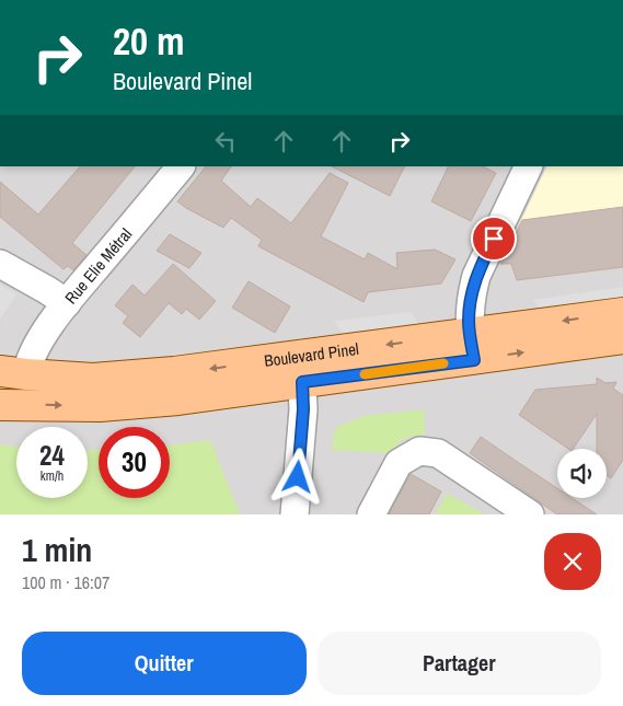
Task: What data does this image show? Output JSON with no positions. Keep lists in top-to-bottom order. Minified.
{"streets":{"main road":["Boulevard Pinel"],"street":["Rue Elie Métral"]},"crossings":[["Rue Elie Métral","Boulevard Pinel"]],"page":{"turn":["20 m","Boulevard Pinel"],"speed":"24 km/h","limit":"30","heading":["1 min","100 m · 16:07"],"buttons":["Quitter","Partager"]}}
